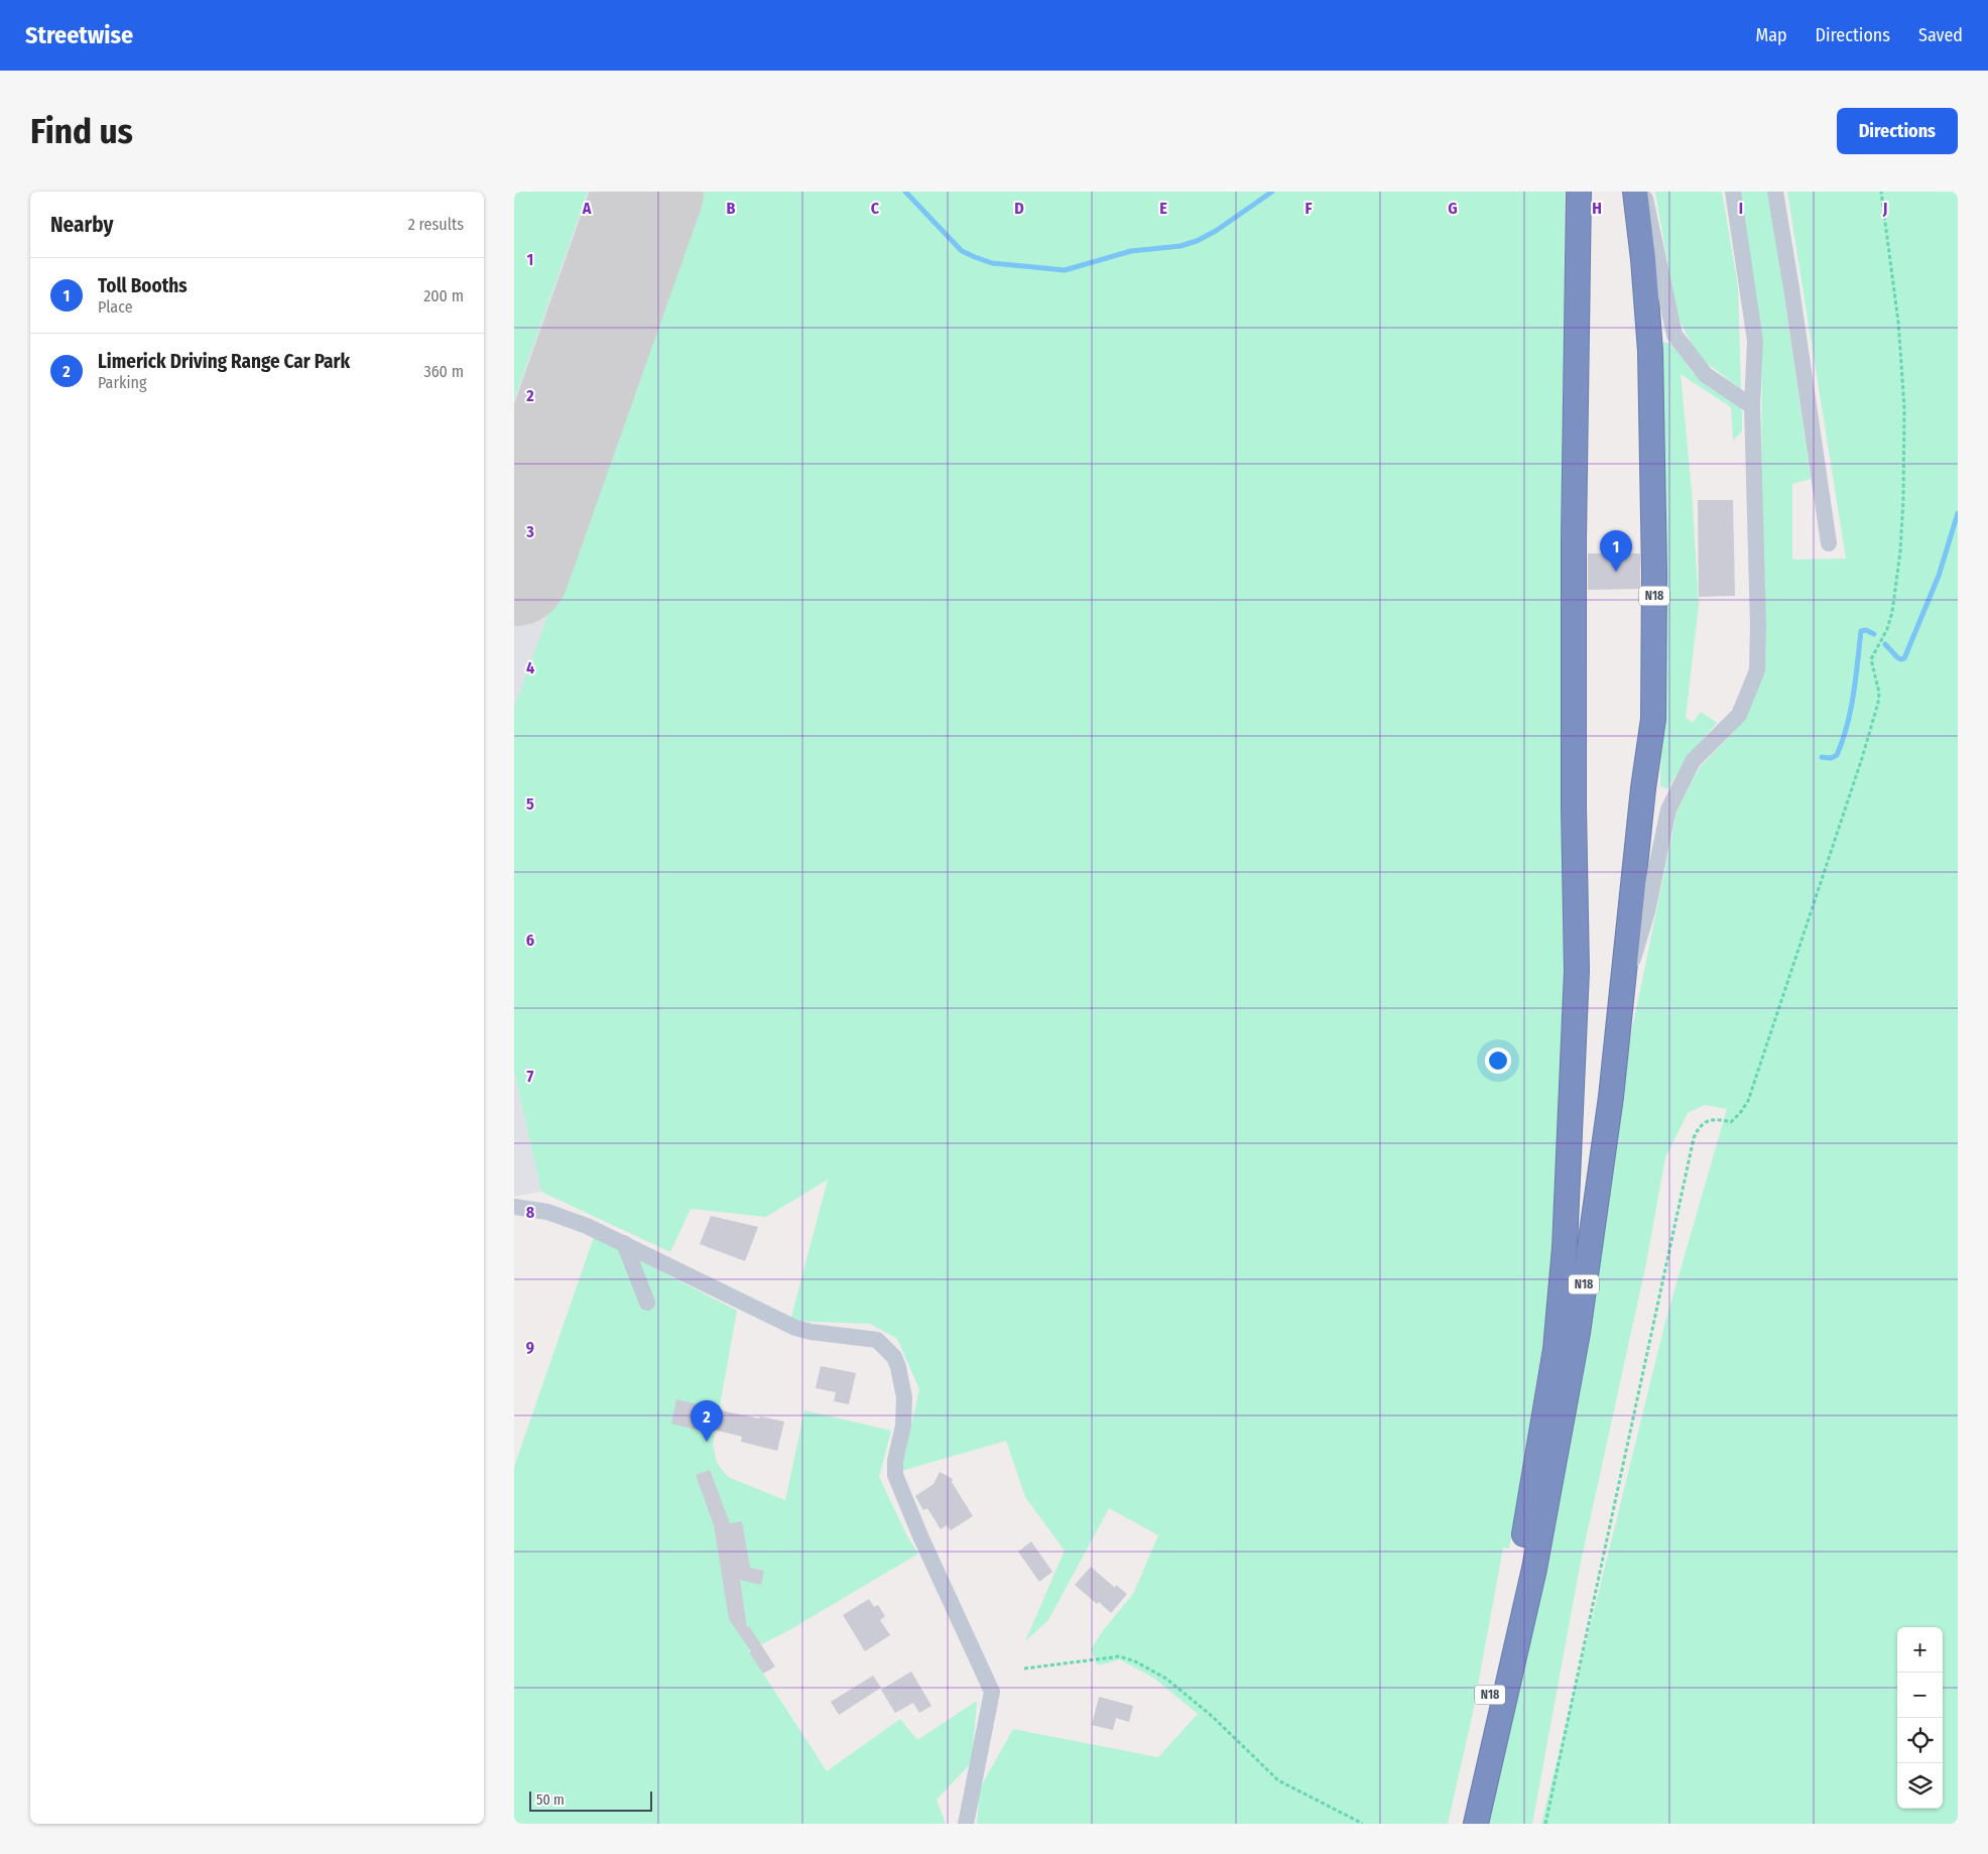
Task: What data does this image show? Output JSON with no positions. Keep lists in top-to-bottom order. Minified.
{"streets":{"highway":["N18"]},"scale_bar":"50 m","page":{"header":"Streetwise","nav":["Map","Directions","Saved"],"buttons":"Directions","title":"Find us","heading":["Nearby","2 results"],"list":[{"mark":"1","name":"Toll Booths","note":"Place","value":"200 m"},{"mark":"2","name":"Limerick Driving Range Car Park","note":"Parking","value":"360 m"}],"pins":["1","2"],"map_buttons":["+","−"],"scale":"50 m"},"grid":{"columns":["A","B","C","D","E","F","G","H","I","J"],"rows":["1","2","3","4","5","6","7","8","9"]}}
